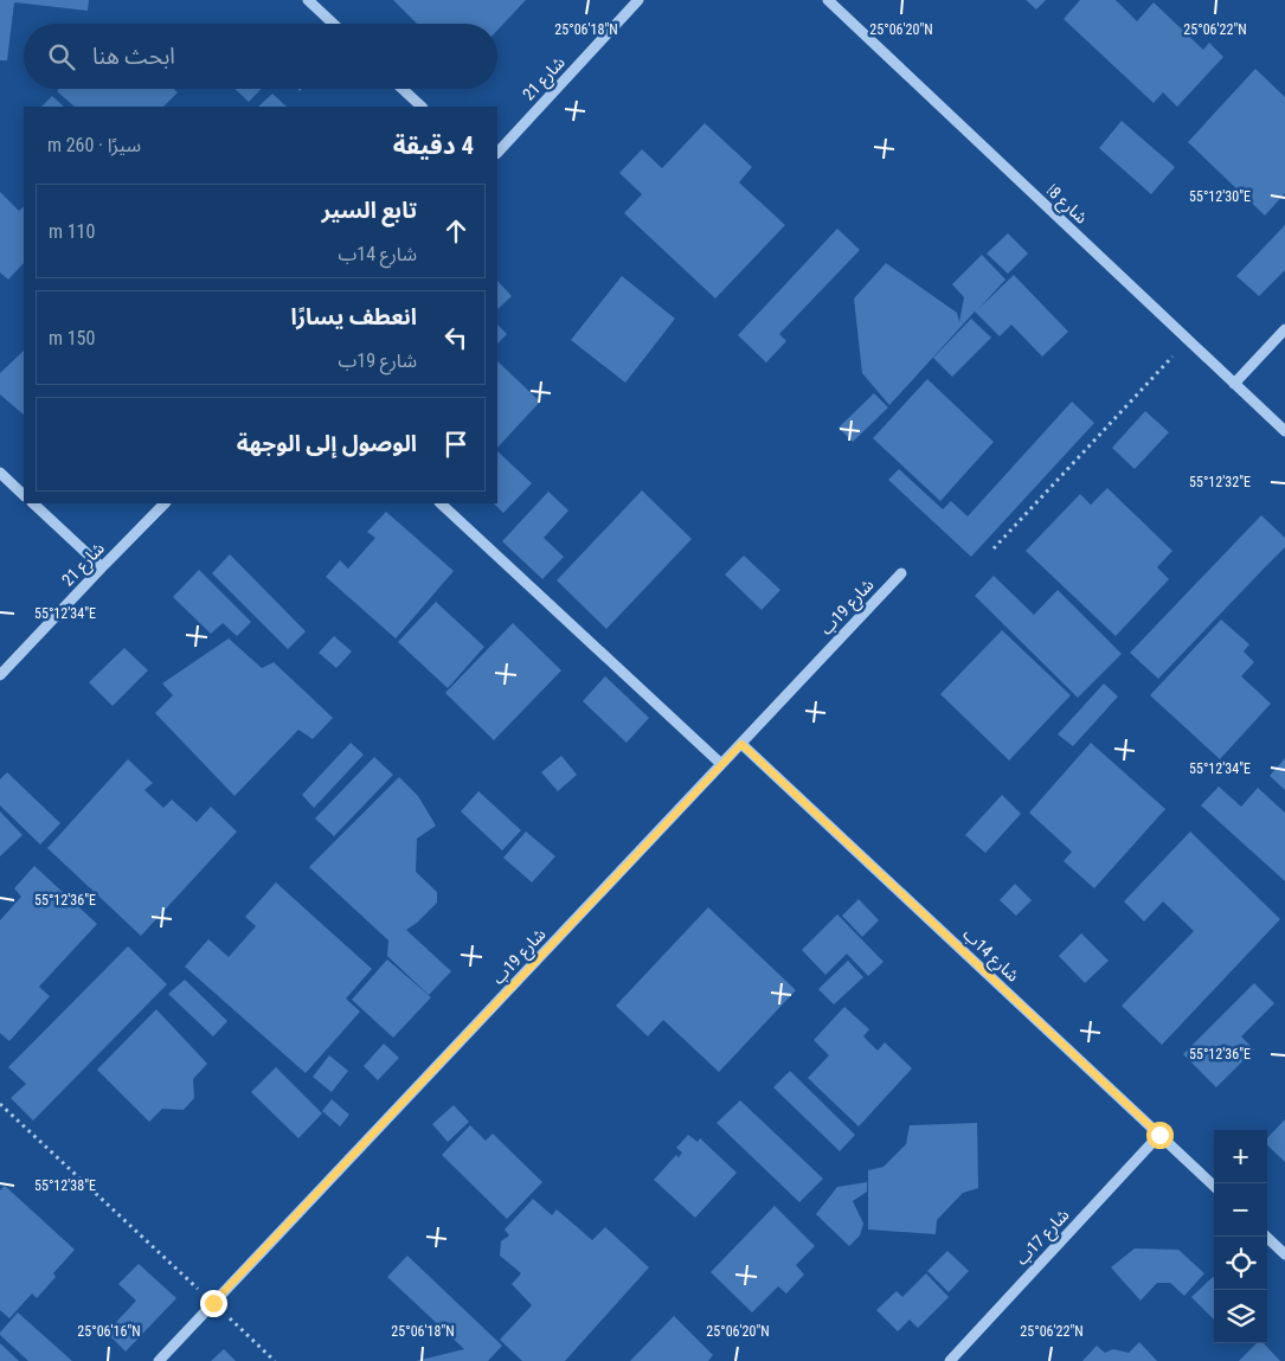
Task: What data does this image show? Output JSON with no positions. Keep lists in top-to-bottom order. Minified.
{"streets":{"street":["شارع 21","شارع 8ا","شارع 19ب","شارع 14ب","شارع 17ب"]},"crossings":[["شارع 19ب","شارع 14ب"],["شارع 14ب","شارع 17ب"]],"page":{"search":"ابحث هنا","heading":["4 دقيقة","سيرًا · 260 m"],"list":[["تابع السير","شارع 14ب","110 m"],["انعطف يسارًا","شارع 19ب","150 m"],"الوصول إلى الوجهة"],"map_buttons":["+","−"]},"coordinates":["25°06'18\"N","25°06'20\"N","25°06'22\"N","55°12'30\"E","55°12'32\"E","55°12'34\"E","55°12'36\"E","55°12'38\"E","25°06'16\"N"]}
